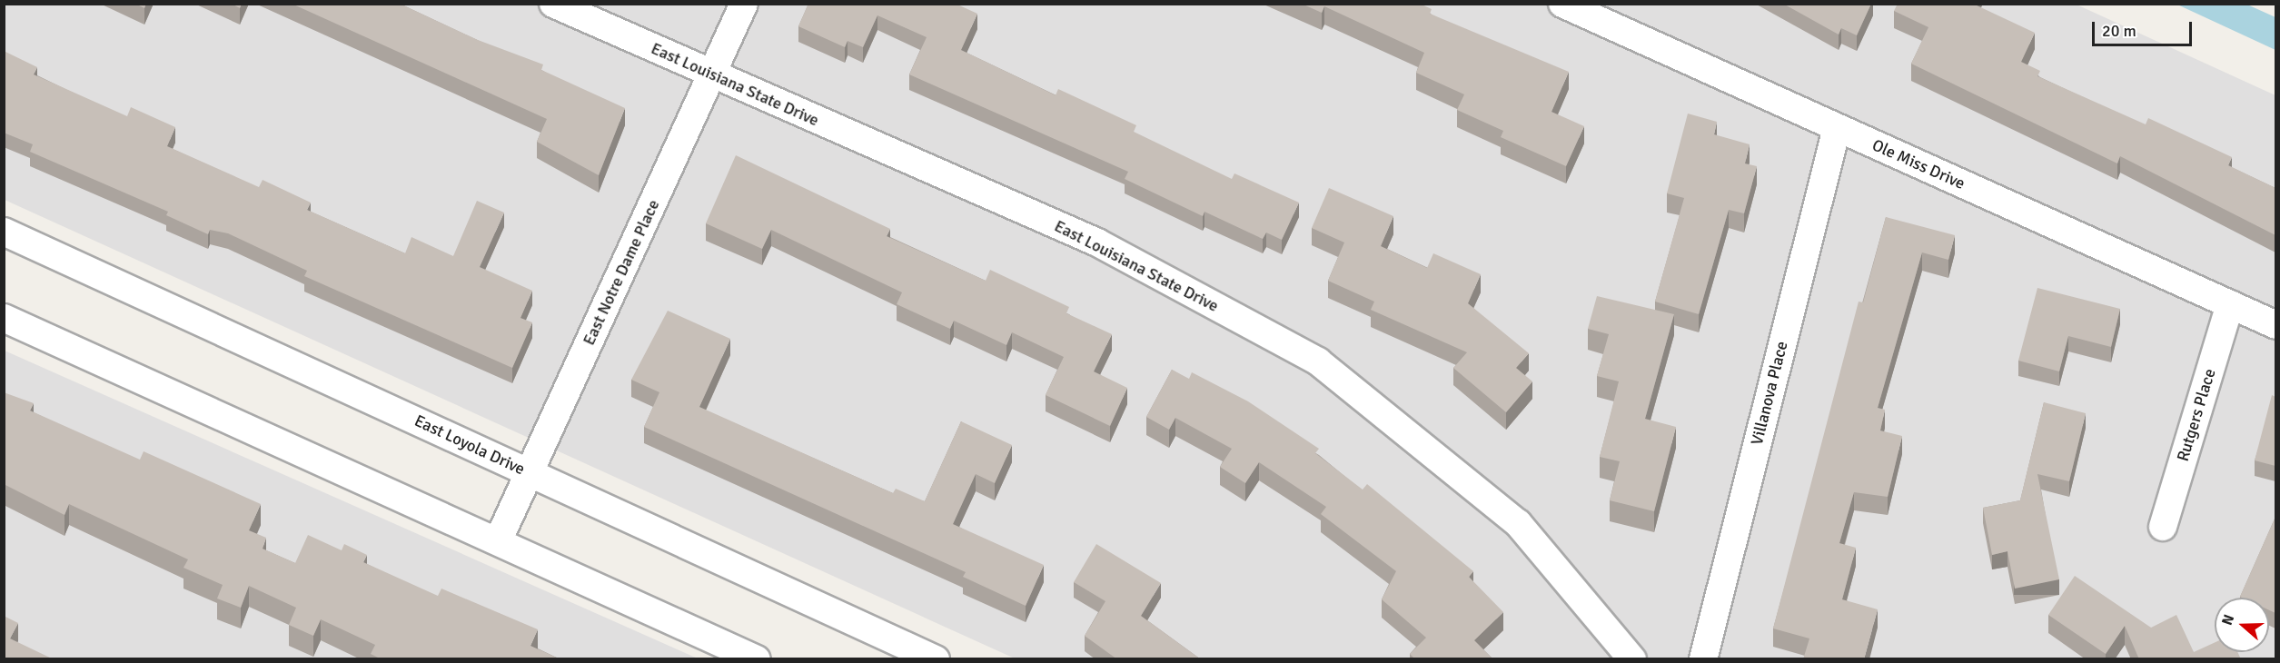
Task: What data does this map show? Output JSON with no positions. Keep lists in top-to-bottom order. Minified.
{"streets":{"street":["East Louisiana State Drive","Ole Miss Drive","East Notre Dame Place","Villanova Place","Rutgers Place","East Loyola Drive"]},"crossings":[["East Louisiana State Drive","East Notre Dame Place"],["Ole Miss Drive","Villanova Place"],["Ole Miss Drive","Rutgers Place"],["East Notre Dame Place","East Loyola Drive"]],"scale_bar":"20 m","north":"left"}
